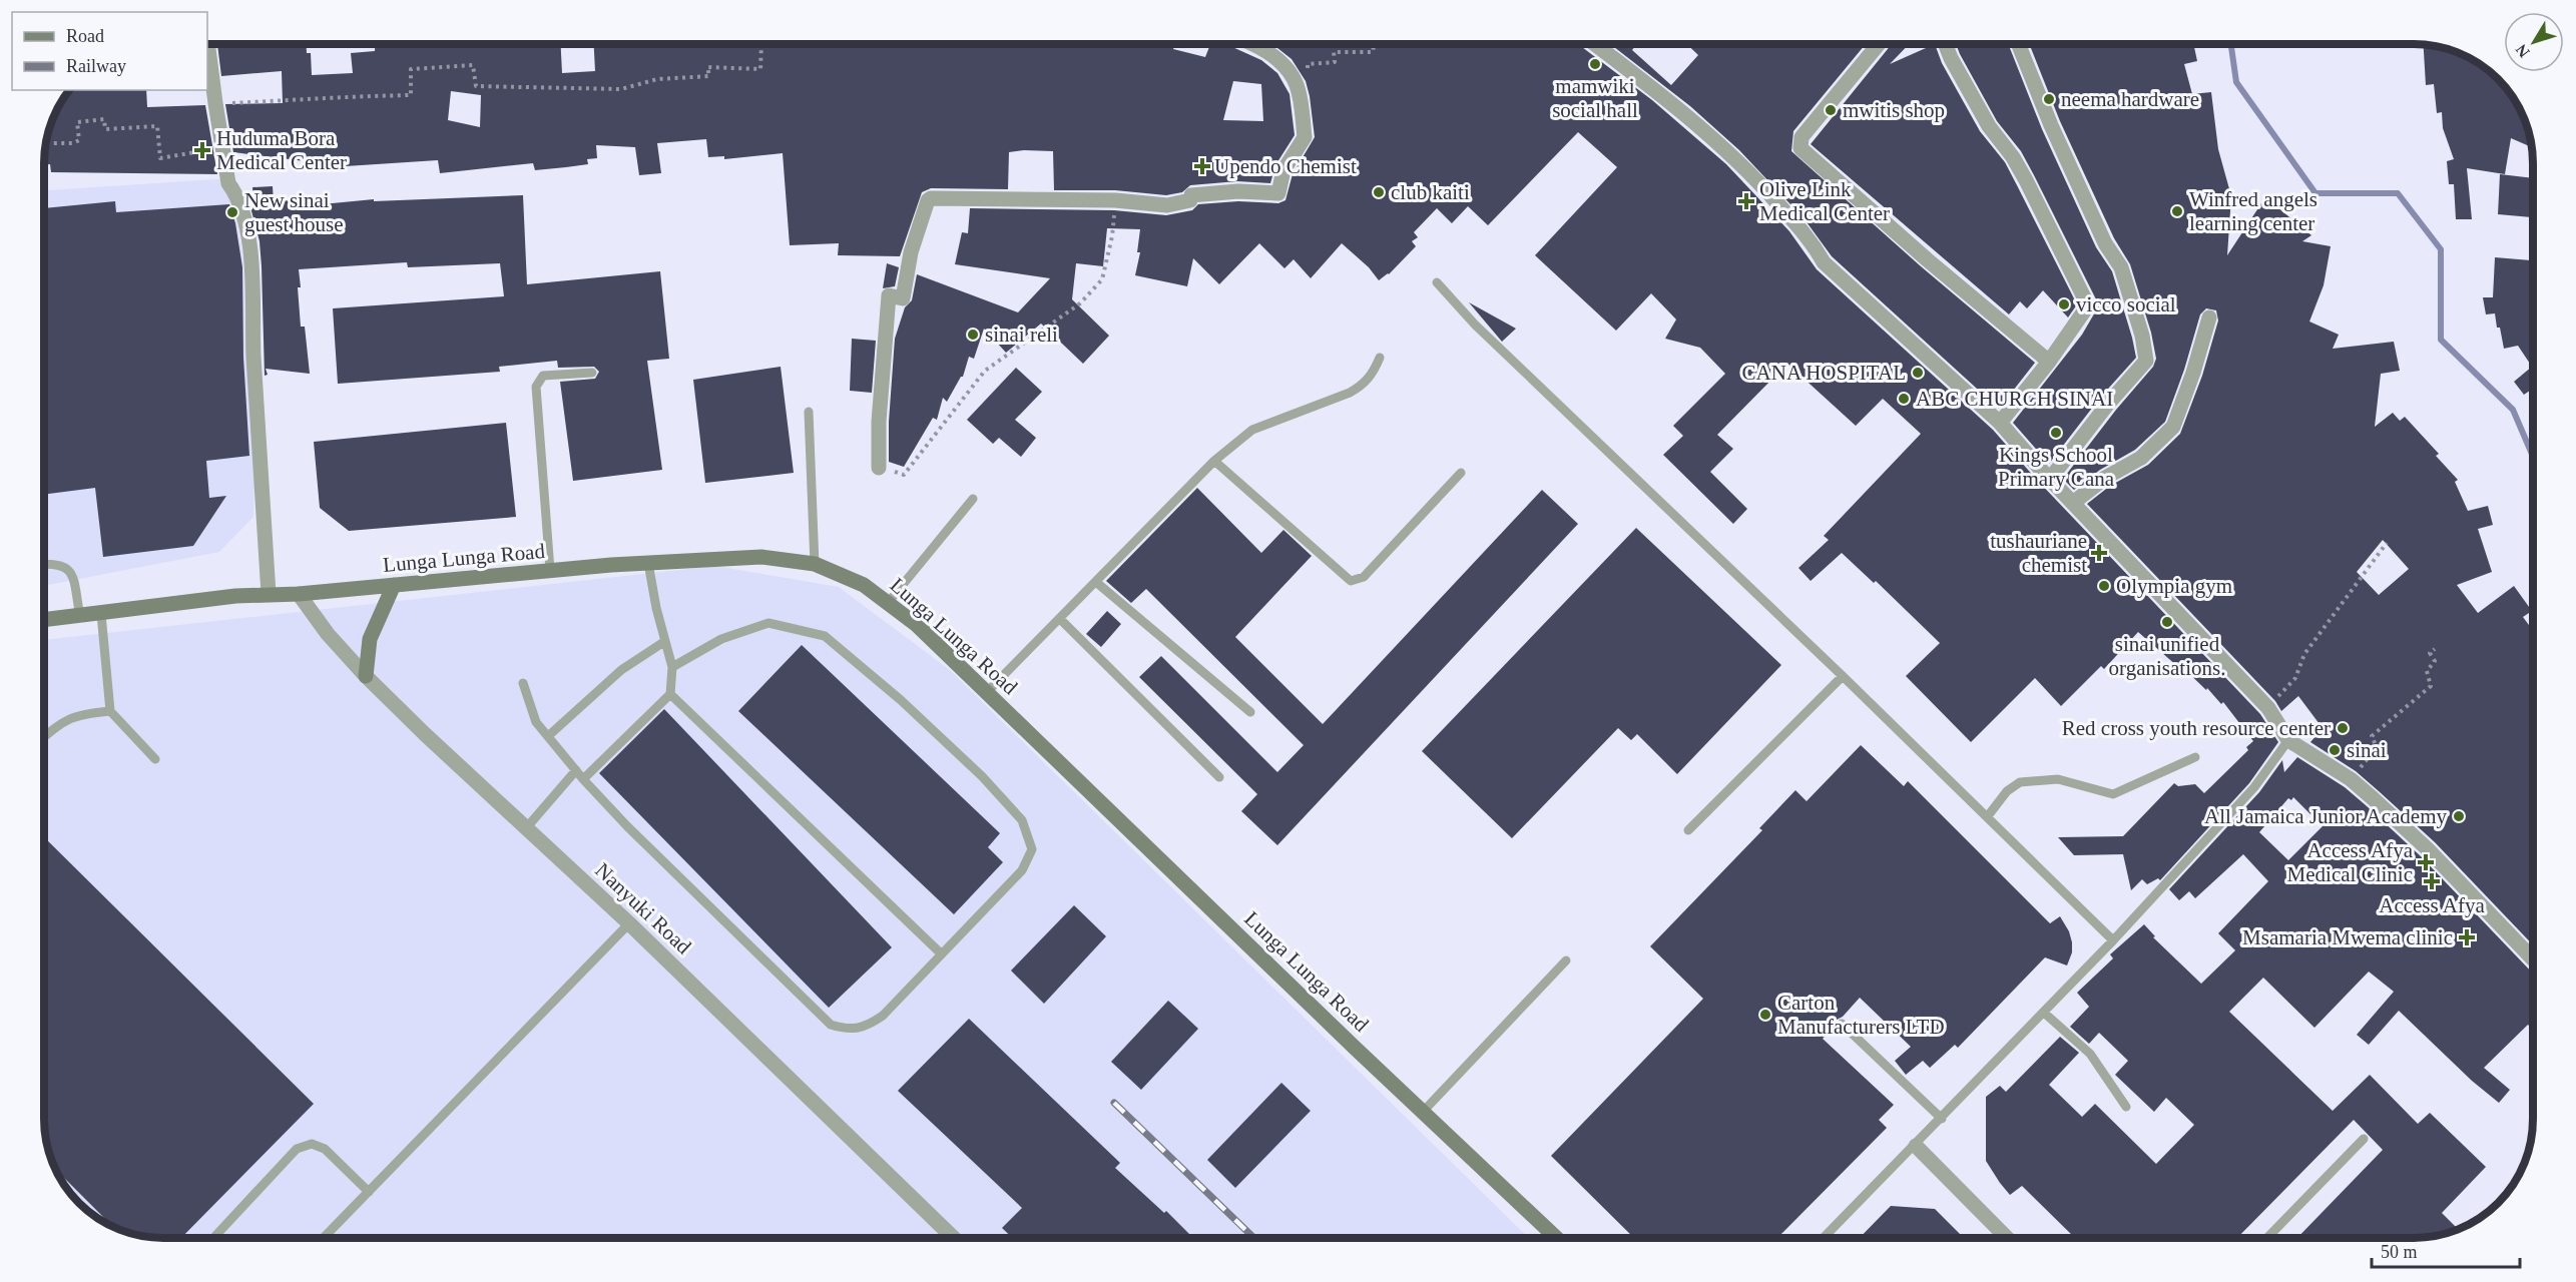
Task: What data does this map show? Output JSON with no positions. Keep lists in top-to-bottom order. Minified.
{"streets":{"main road":["Lunga Lunga Road"],"street":["Nanyuki Road"]},"crossings":[["Lunga Lunga Road","Nanyuki Road"]],"places":{"other":["mamwiki social hall","neema hardware","mwitis shop","club kaiti","Winfred angels learning center","New sinai guest house","vicco social","sinai reli","CANA HOSPITAL","ABC CHURCH SINAI","Kings School Primary Cana","Olympia gym","sinai unified organisations.","Red cross youth resource center","sinai","All Jamaica Junior Academy","Carton Manufacturers LTD"],"health":["Huduma Bora Medical Center","Upendo Chemist","Olive Link Medical Center","tushauriane chemist","Access Afya Medical Clinic","Access Afya","Msamaria Mwema clinic"]},"legend":["Road","Railway"],"scale_bar":"50 m","north":"bottom left"}
